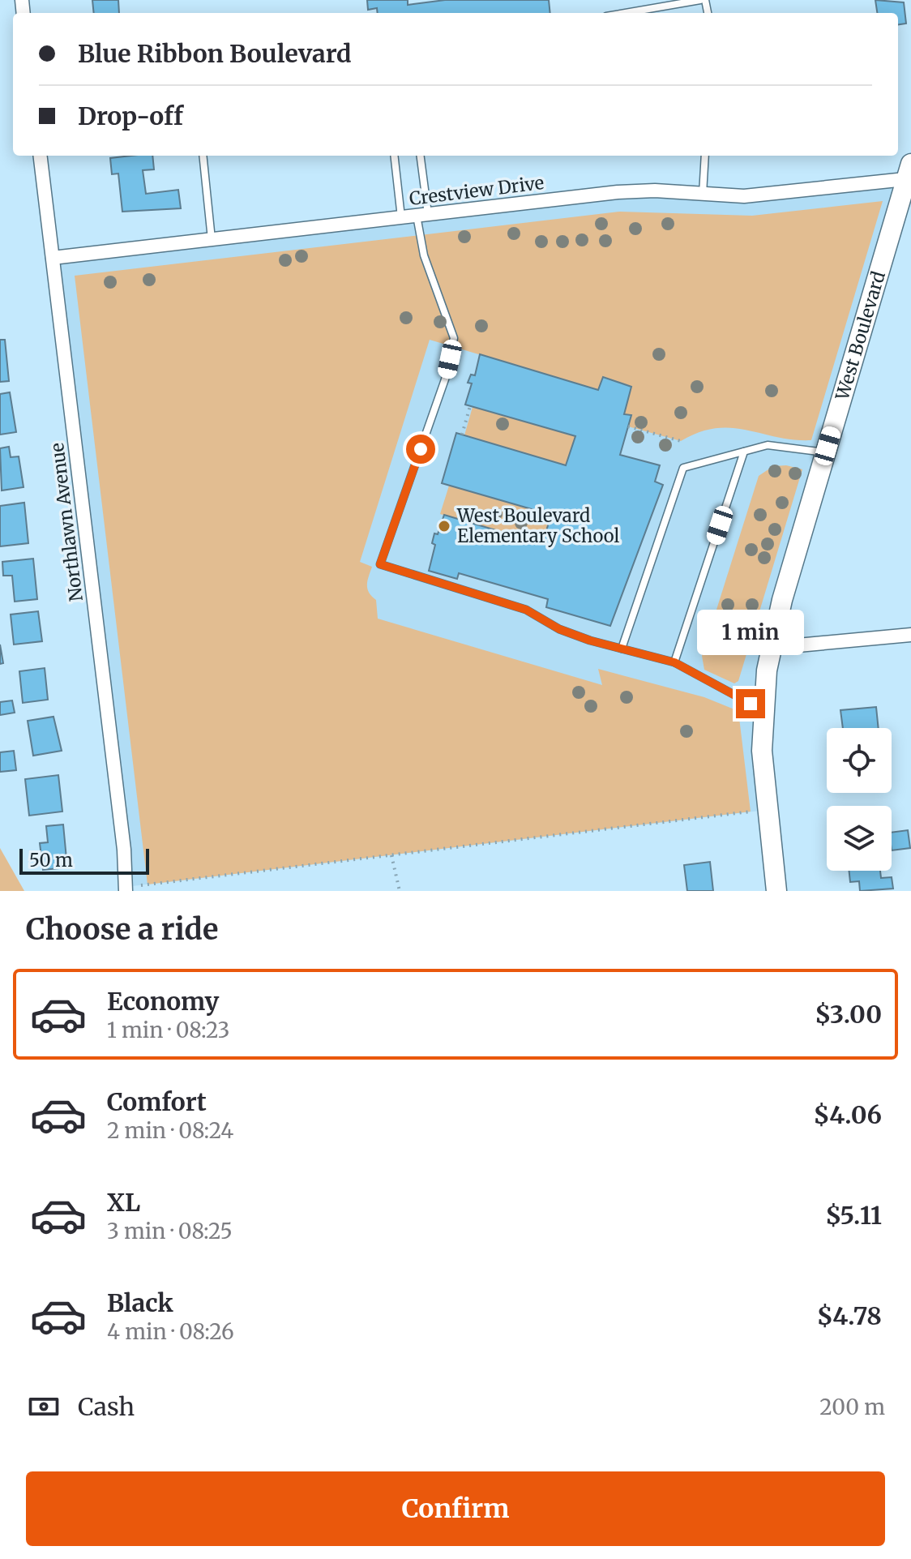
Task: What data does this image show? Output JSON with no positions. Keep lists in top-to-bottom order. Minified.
{"streets":{"street":["Crestview Drive","West Boulevard","Northlawn Avenue"]},"crossings":[["Crestview Drive","West Boulevard"],["Crestview Drive","Northlawn Avenue"]],"places":["West Boulevard Elementary School"],"scale_bar":"50 m","page":{"banner":["Blue Ribbon Boulevard","Drop-off"],"bubble":"1 min","scale":"50 m","heading":"Choose a ride","list":[{"name":"Economy","note":"1 min · 08:23","value":"$3.00"},{"name":"Comfort","note":"2 min · 08:24","value":"$4.06"},{"name":"XL","note":"3 min · 08:25","value":"$5.11"},{"name":"Black","note":"4 min · 08:26","value":"$4.78"}],"pay":["Cash","200 m"],"buttons":"Confirm"}}
